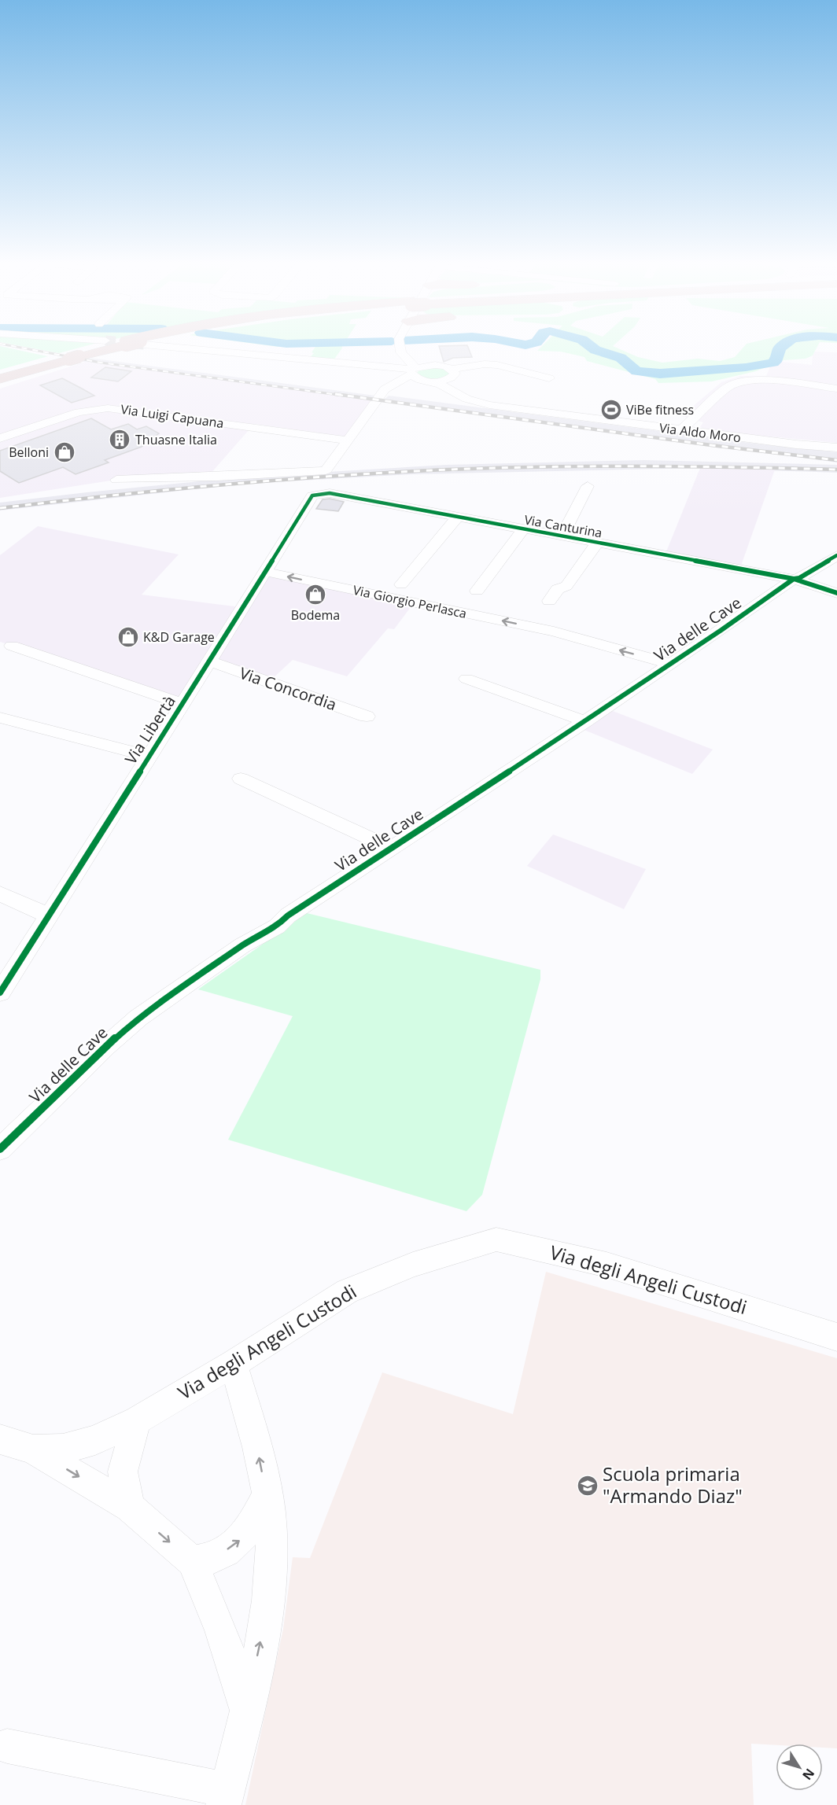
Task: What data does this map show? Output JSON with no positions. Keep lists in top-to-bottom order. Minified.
{"streets":{"street":["Via Luigi Capuana","Via Aldo Moro","Via Canturina","Via Giorgio Perlasca","Via delle Cave","Via Concordia","Via Libertà","Via degli Angeli Custodi"]},"crossings":[["Via Canturina","Via delle Cave"],["Via Canturina","Via Libertà"],["Via Giorgio Perlasca","Via delle Cave"],["Via Giorgio Perlasca","Via Libertà"],["Via Concordia","Via Libertà"]],"places":{"sports":["ViBe fitness"],"building":["Thuasne Italia"],"shop":["Belloni","Bodema","K&D Garage"],"school or university":["Scuola primaria \"Armando Diaz\""]},"north":"bottom right"}
